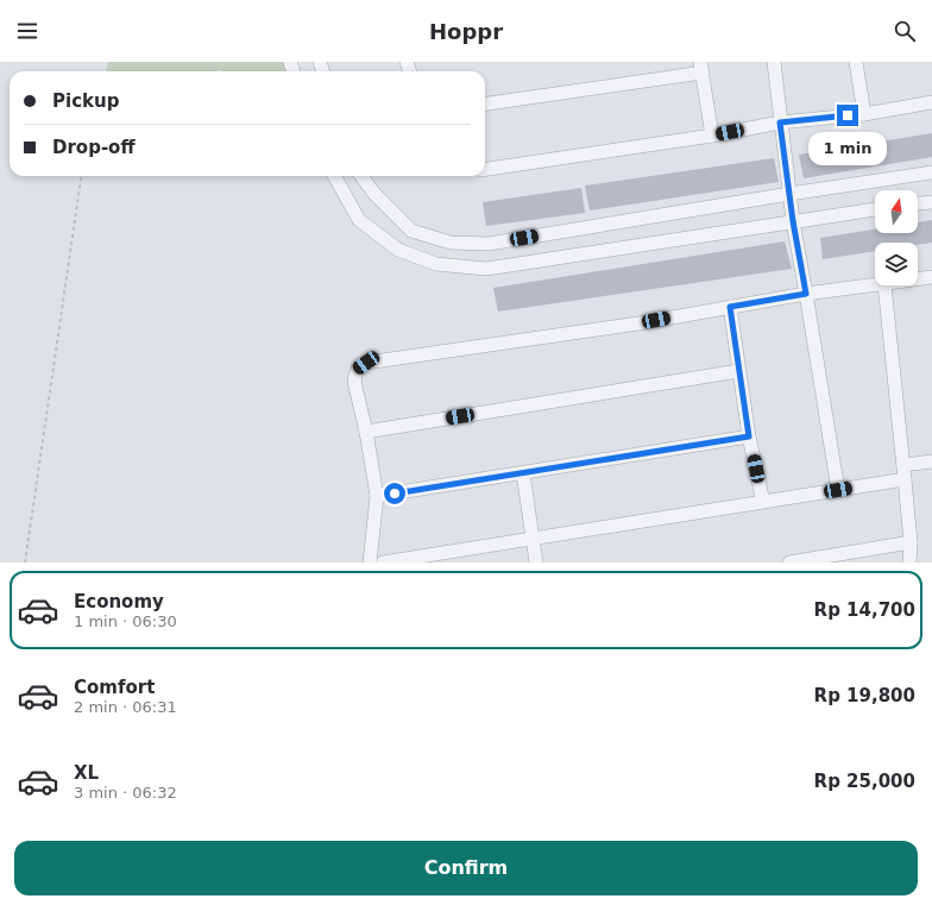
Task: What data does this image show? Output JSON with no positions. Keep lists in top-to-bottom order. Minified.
{"north":"top","page":{"header":"Hoppr","banner":["Pickup","Drop-off"],"bubble":"1 min","list":[{"name":"Economy","note":"1 min · 06:30","value":"Rp 14,700"},{"name":"Comfort","note":"2 min · 06:31","value":"Rp 19,800"},{"name":"XL","note":"3 min · 06:32","value":"Rp 25,000"}],"buttons":"Confirm"}}
